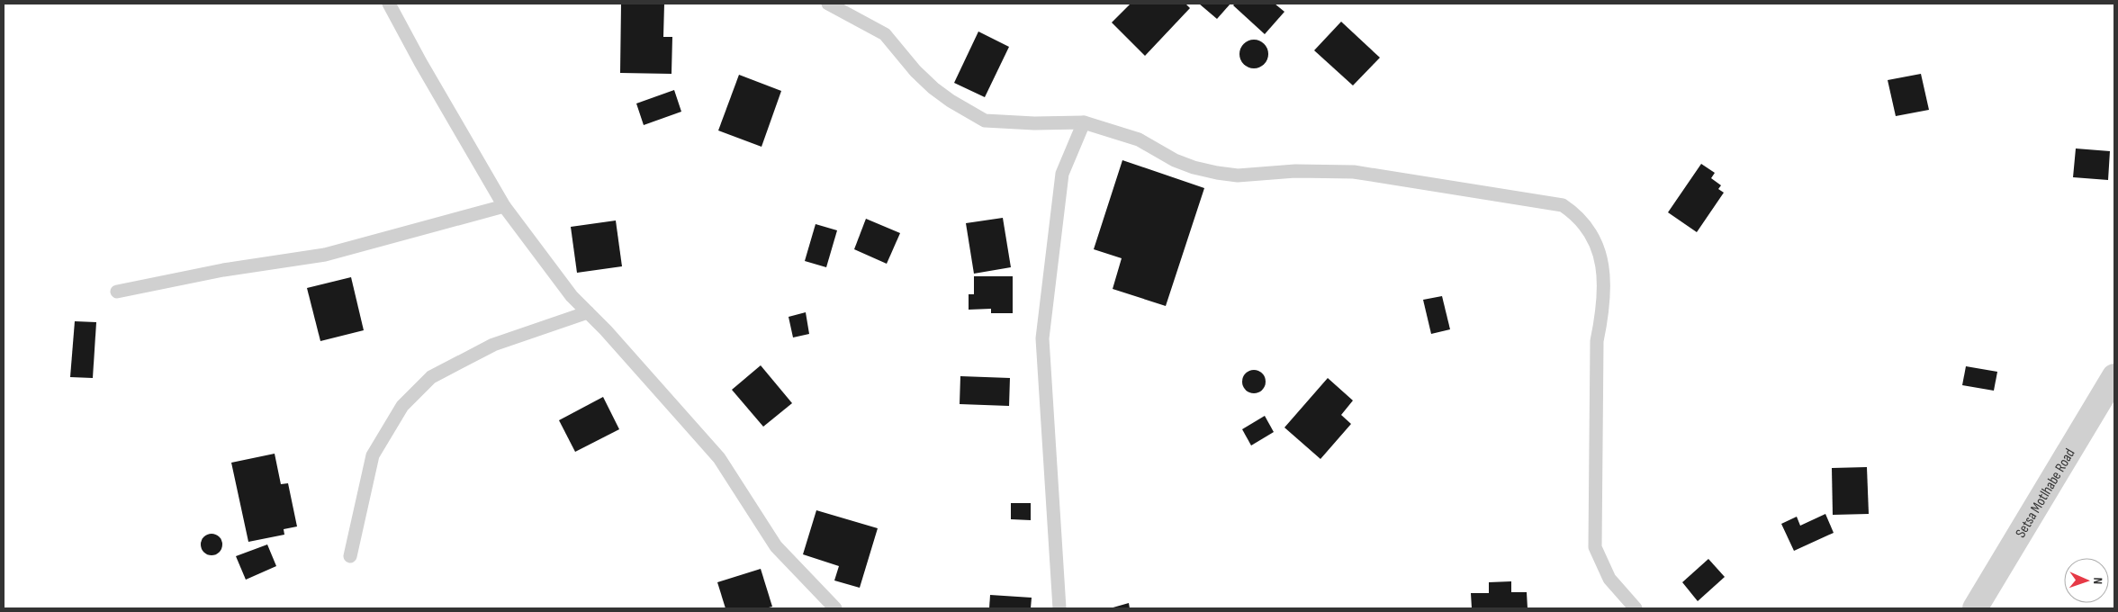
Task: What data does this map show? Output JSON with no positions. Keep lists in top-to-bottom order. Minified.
{"streets":{"street":["Setsa Motlhabe Road"]},"north":"right"}
